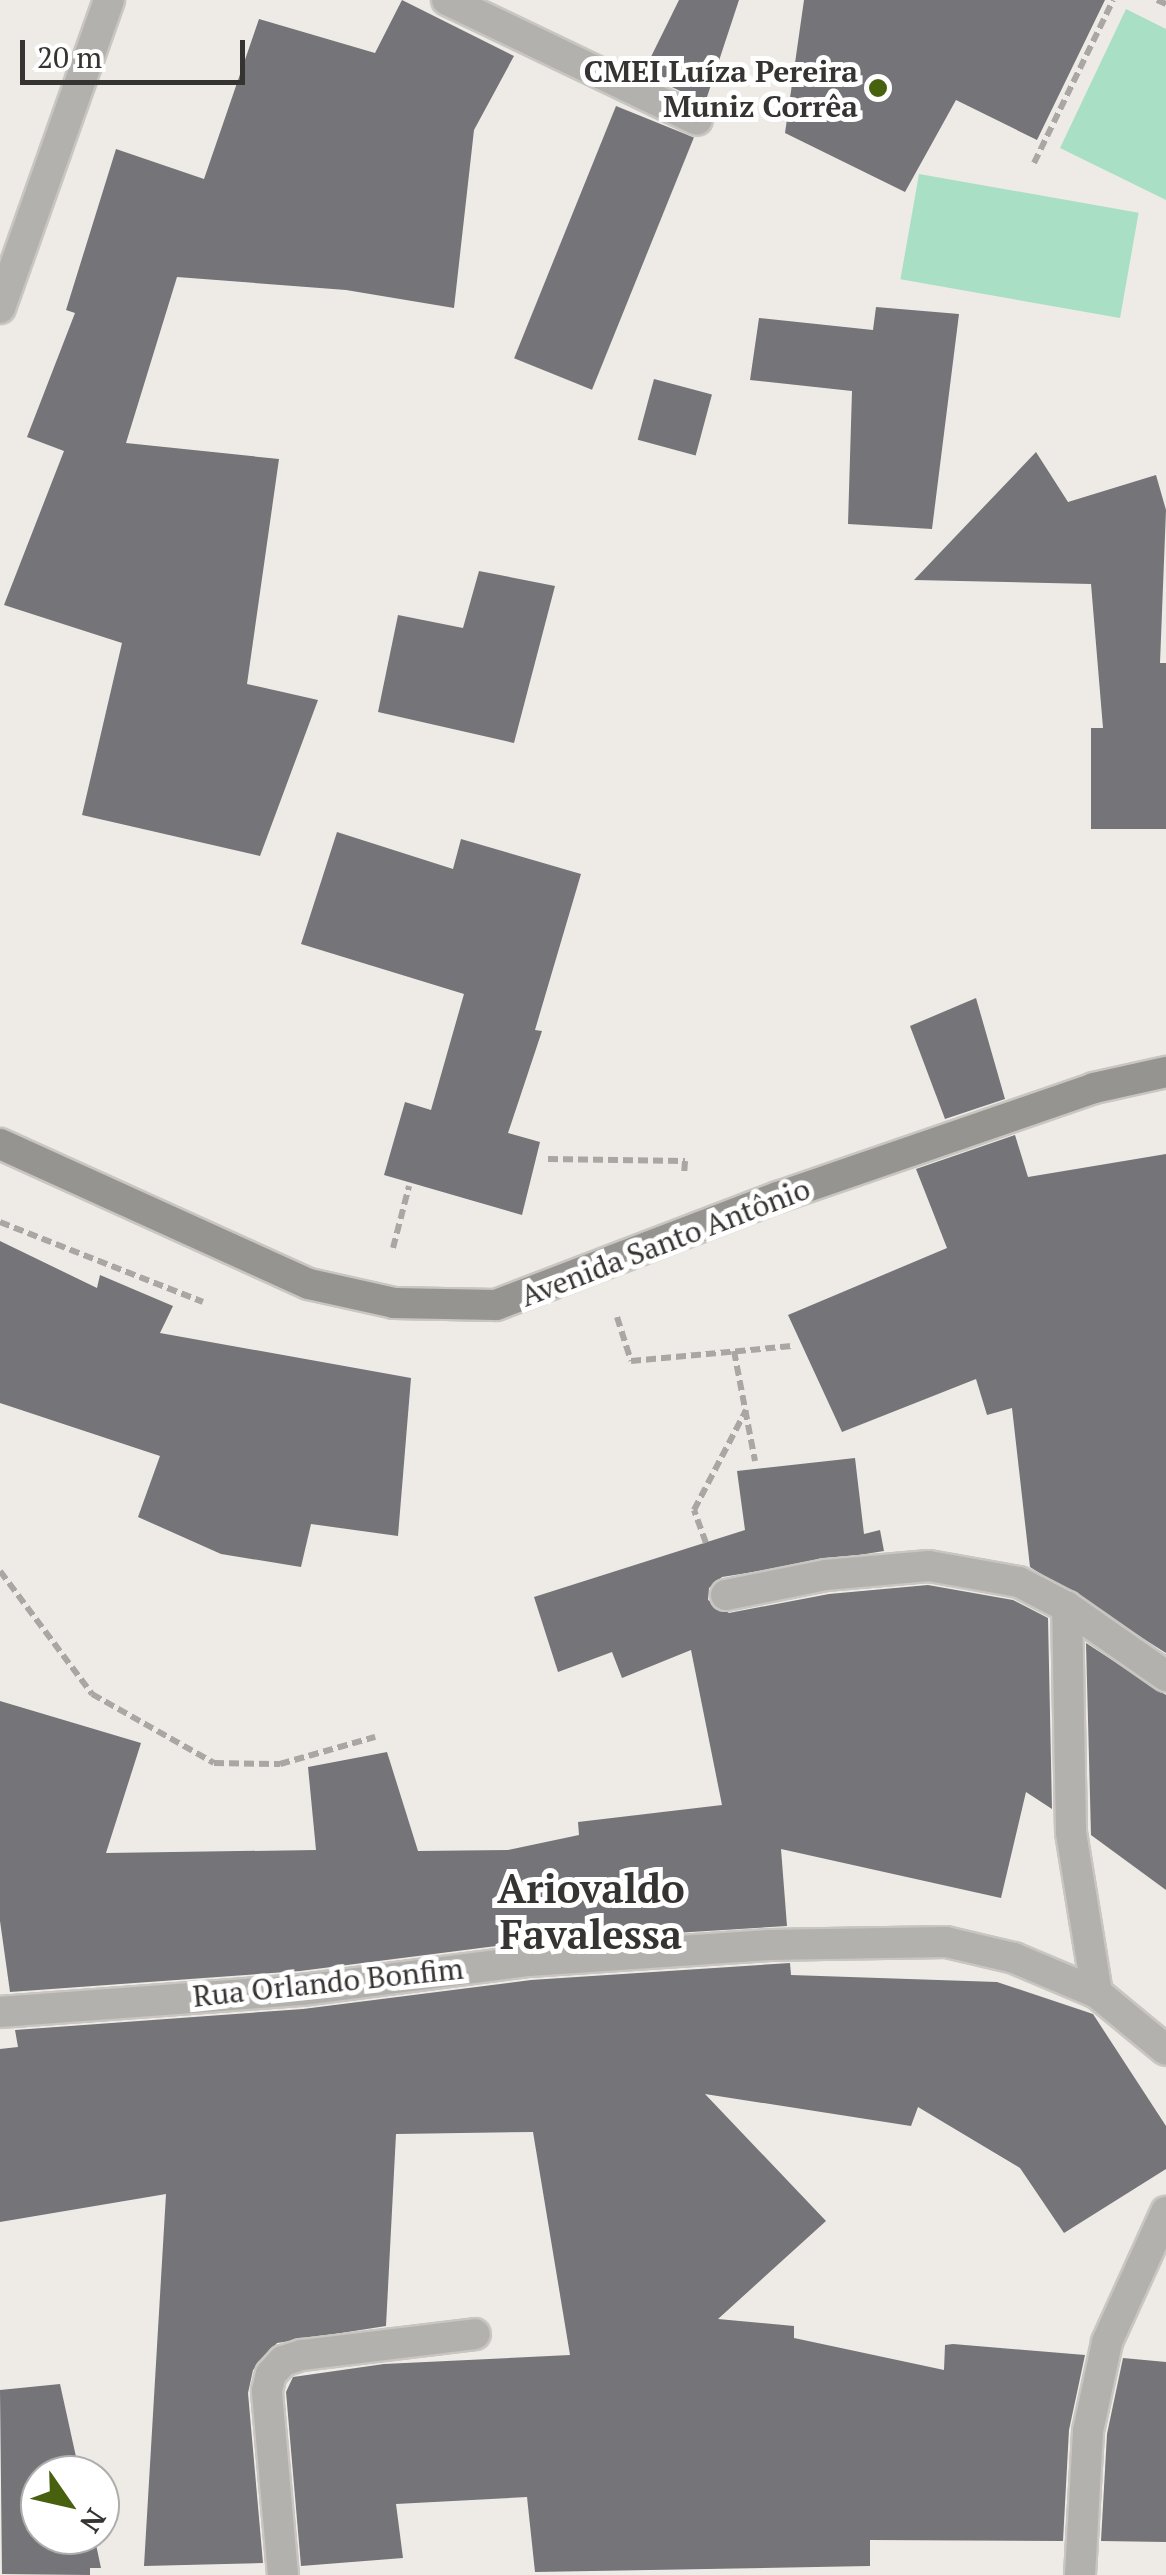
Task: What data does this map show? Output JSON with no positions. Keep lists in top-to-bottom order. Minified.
{"streets":{"street":["Avenida Santo Antônio","Rua Orlando Bonfim"]},"districts":["Ariovaldo Favalessa"],"places":["CMEI Luíza Pereira Muniz Corrêa"],"scale_bar":"20 m","north":"bottom right"}
